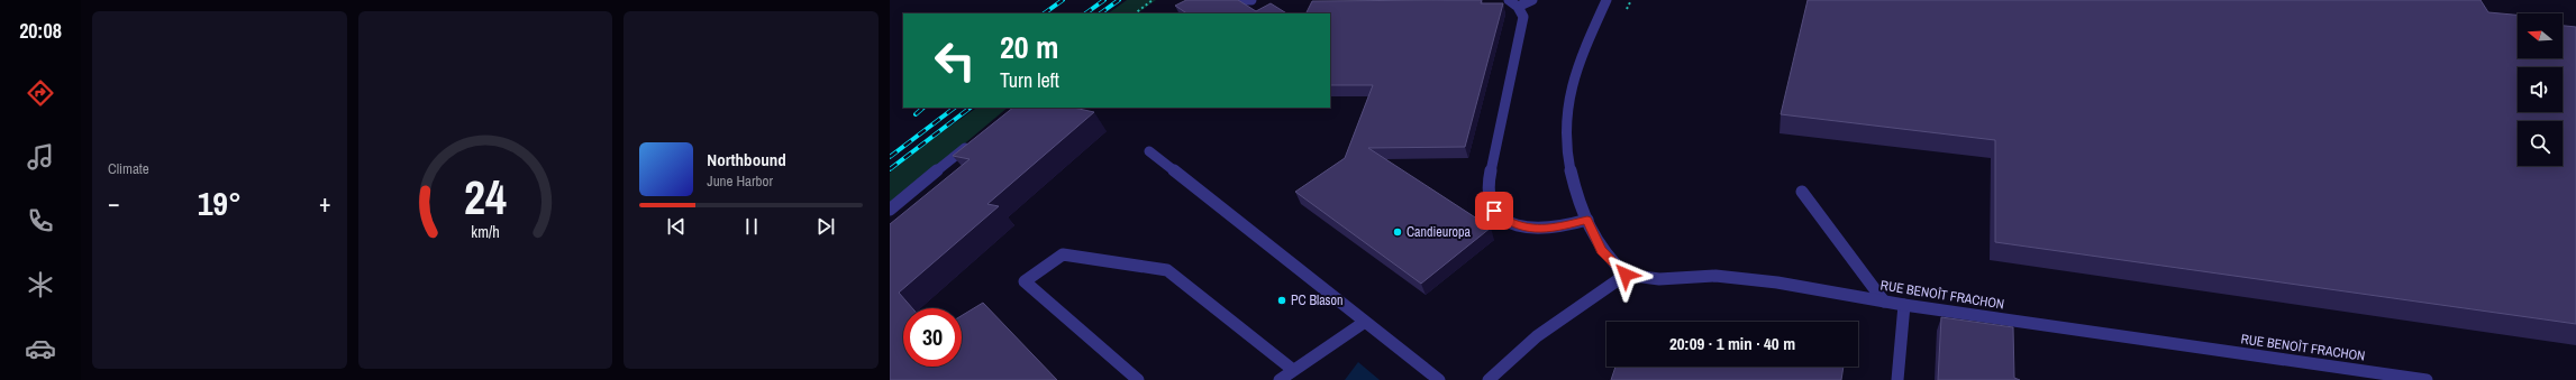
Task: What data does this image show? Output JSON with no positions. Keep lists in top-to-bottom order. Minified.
{"streets":{"street":["RUE BENOÎT FRACHON"]},"places":["Candieuropa","PC Blason"],"north":"left","page":{"tabs":"20:08","tile":"Climate","turn":["20 m","Turn left"],"song":["Northbound","June Harbor"],"heat":["−","19°","+"],"limit":"30","trip":"20:09 · 1 min · 40 m","gauge":["24","km/h"]}}
